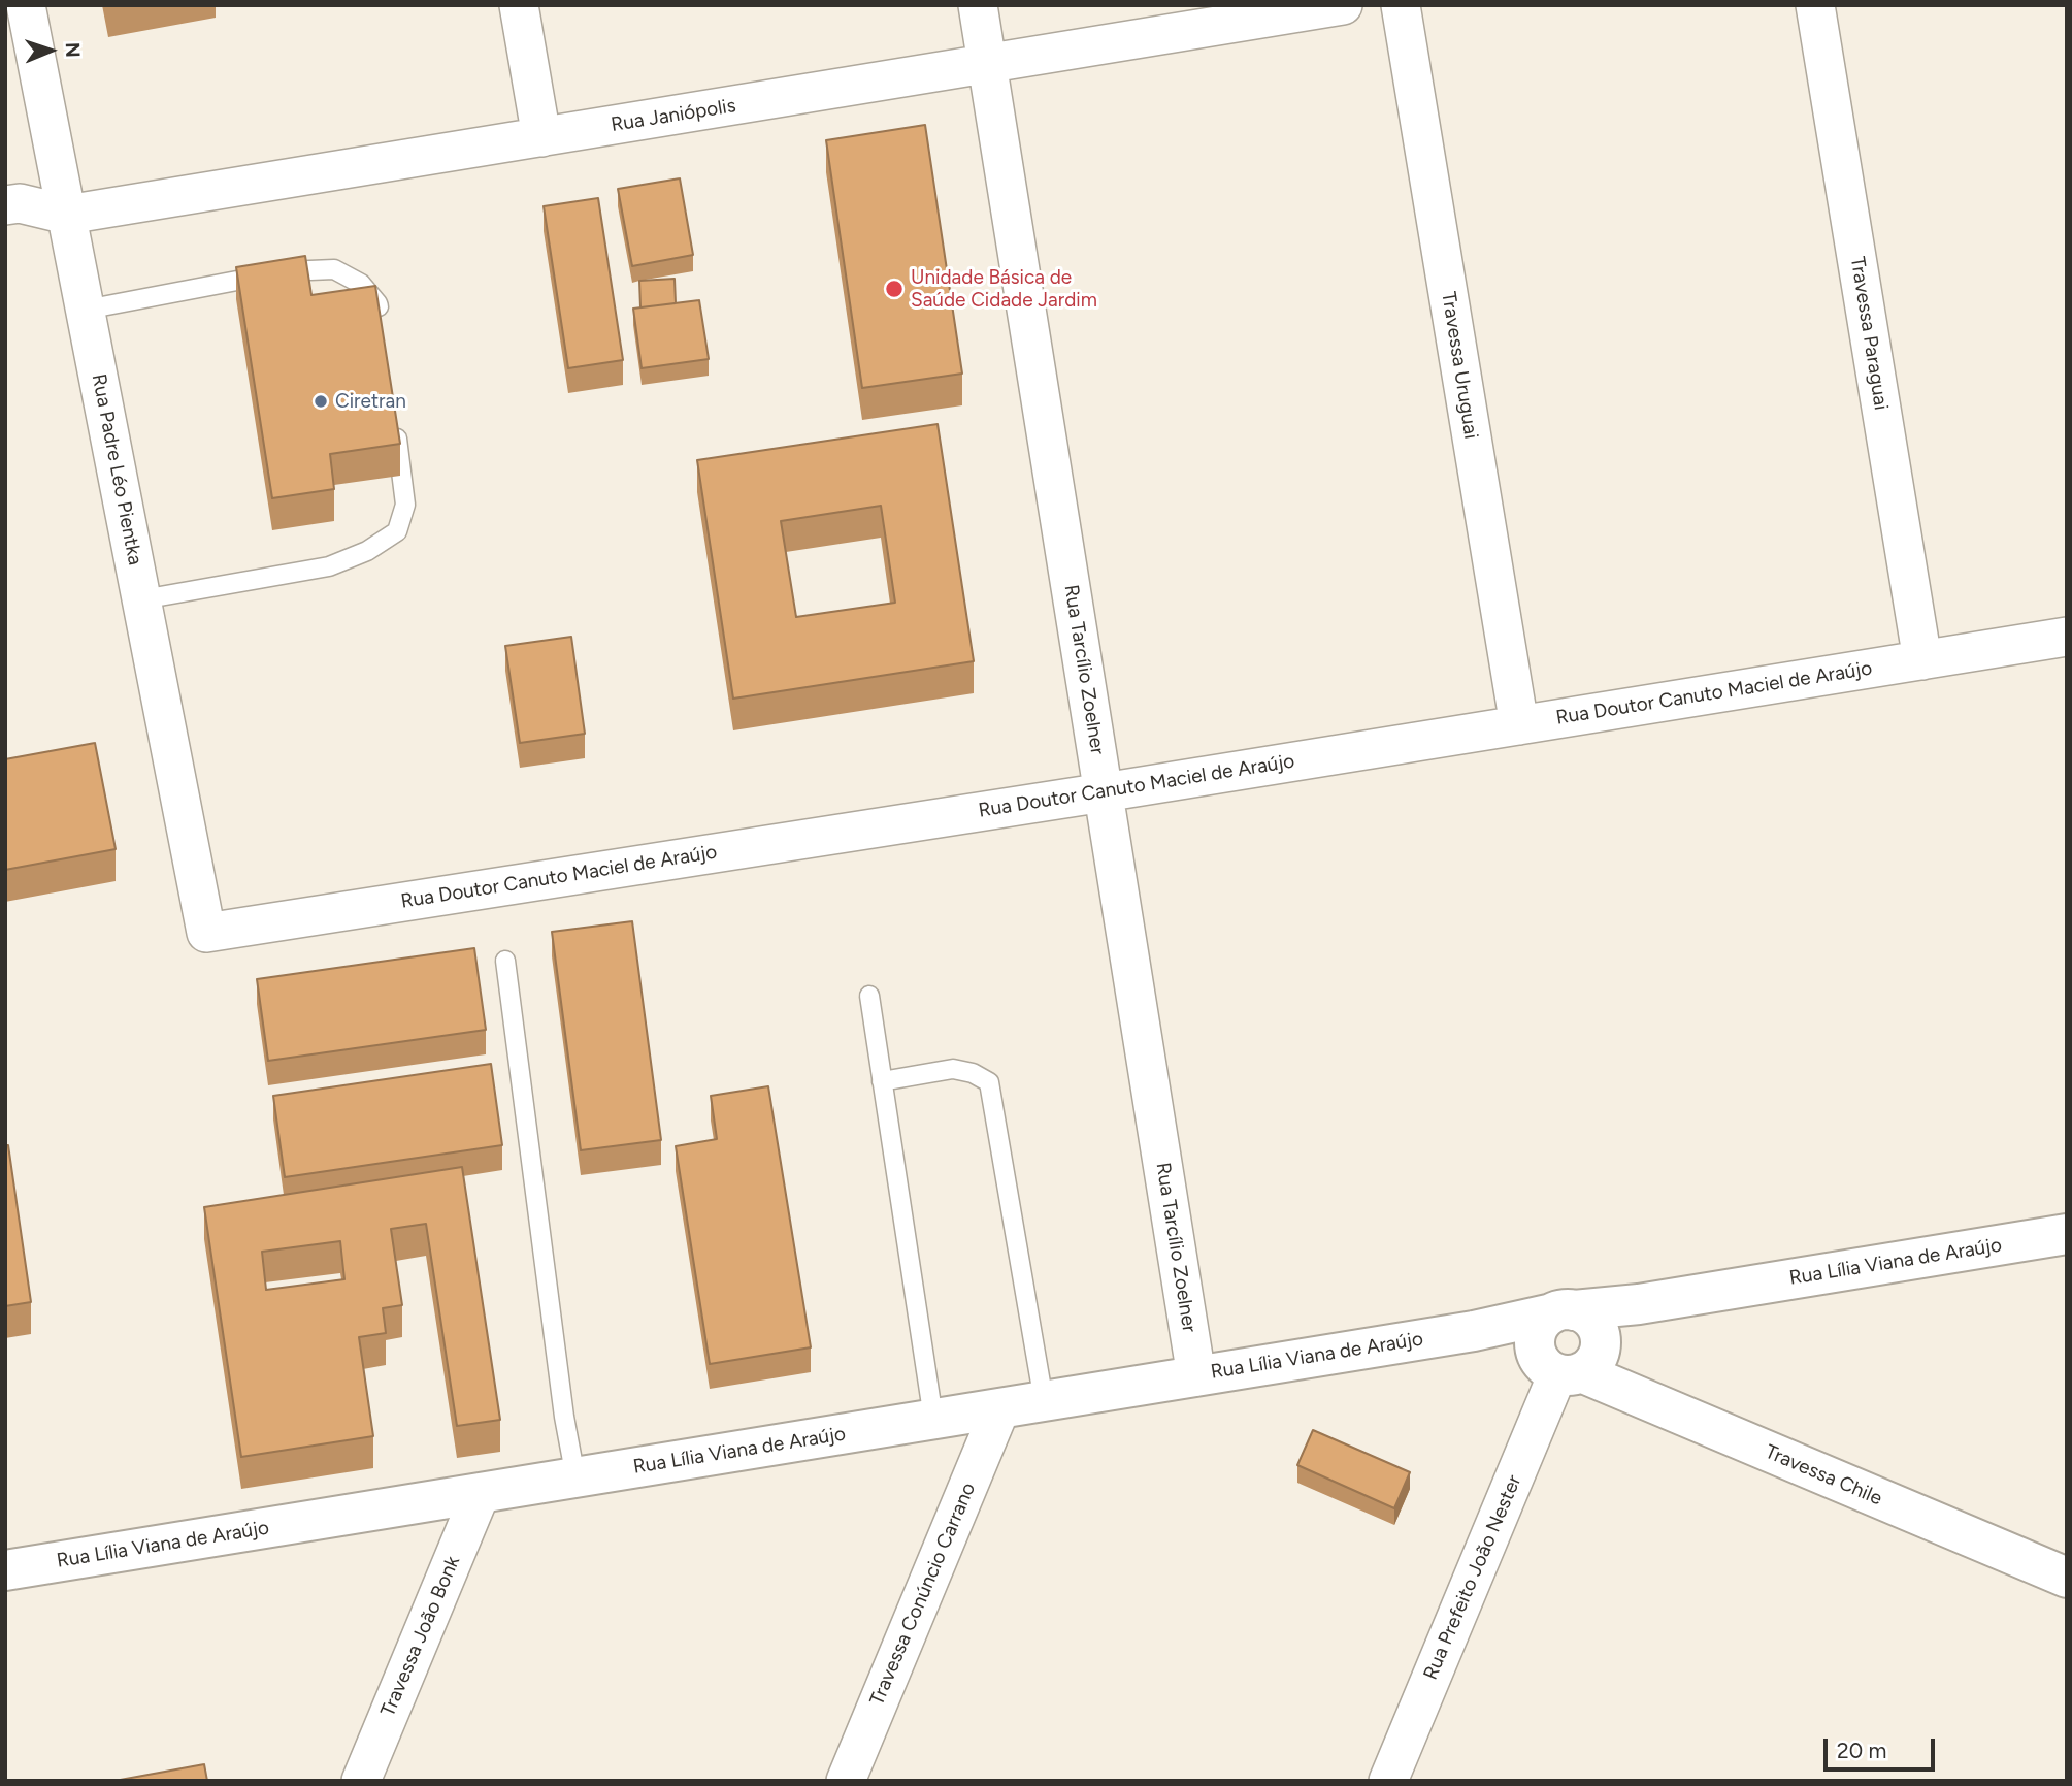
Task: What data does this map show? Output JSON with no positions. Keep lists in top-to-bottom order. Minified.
{"streets":{"street":["Rua Janiópolis","Travessa Paraguai","Travessa Uruguai","Rua Padre Léo Pientka","Rua Tarcílio Zoelner","Rua Doutor Canuto Maciel de Araújo","Rua Lília Viana de Araújo","Travessa Chile","Rua Prefeito João Nester","Travessa Conúncio Carrano","Travessa João Bonk"]},"crossings":[["Rua Janiópolis","Rua Padre Léo Pientka"],["Rua Janiópolis","Rua Tarcílio Zoelner"],["Travessa Paraguai","Rua Doutor Canuto Maciel de Araújo"],["Travessa Uruguai","Rua Doutor Canuto Maciel de Araújo"],["Rua Padre Léo Pientka","Rua Doutor Canuto Maciel de Araújo"],["Rua Tarcílio Zoelner","Rua Doutor Canuto Maciel de Araújo"],["Rua Tarcílio Zoelner","Rua Lília Viana de Araújo"],["Rua Lília Viana de Araújo","Travessa Chile"],["Rua Lília Viana de Araújo","Rua Prefeito João Nester"],["Rua Lília Viana de Araújo","Travessa Conúncio Carrano"],["Rua Lília Viana de Araújo","Travessa João Bonk"],["Travessa Chile","Rua Prefeito João Nester"]],"places":["Unidade Básica de Saúde Cidade Jardim","Ciretran"],"scale_bar":"20 m","north":"right"}
